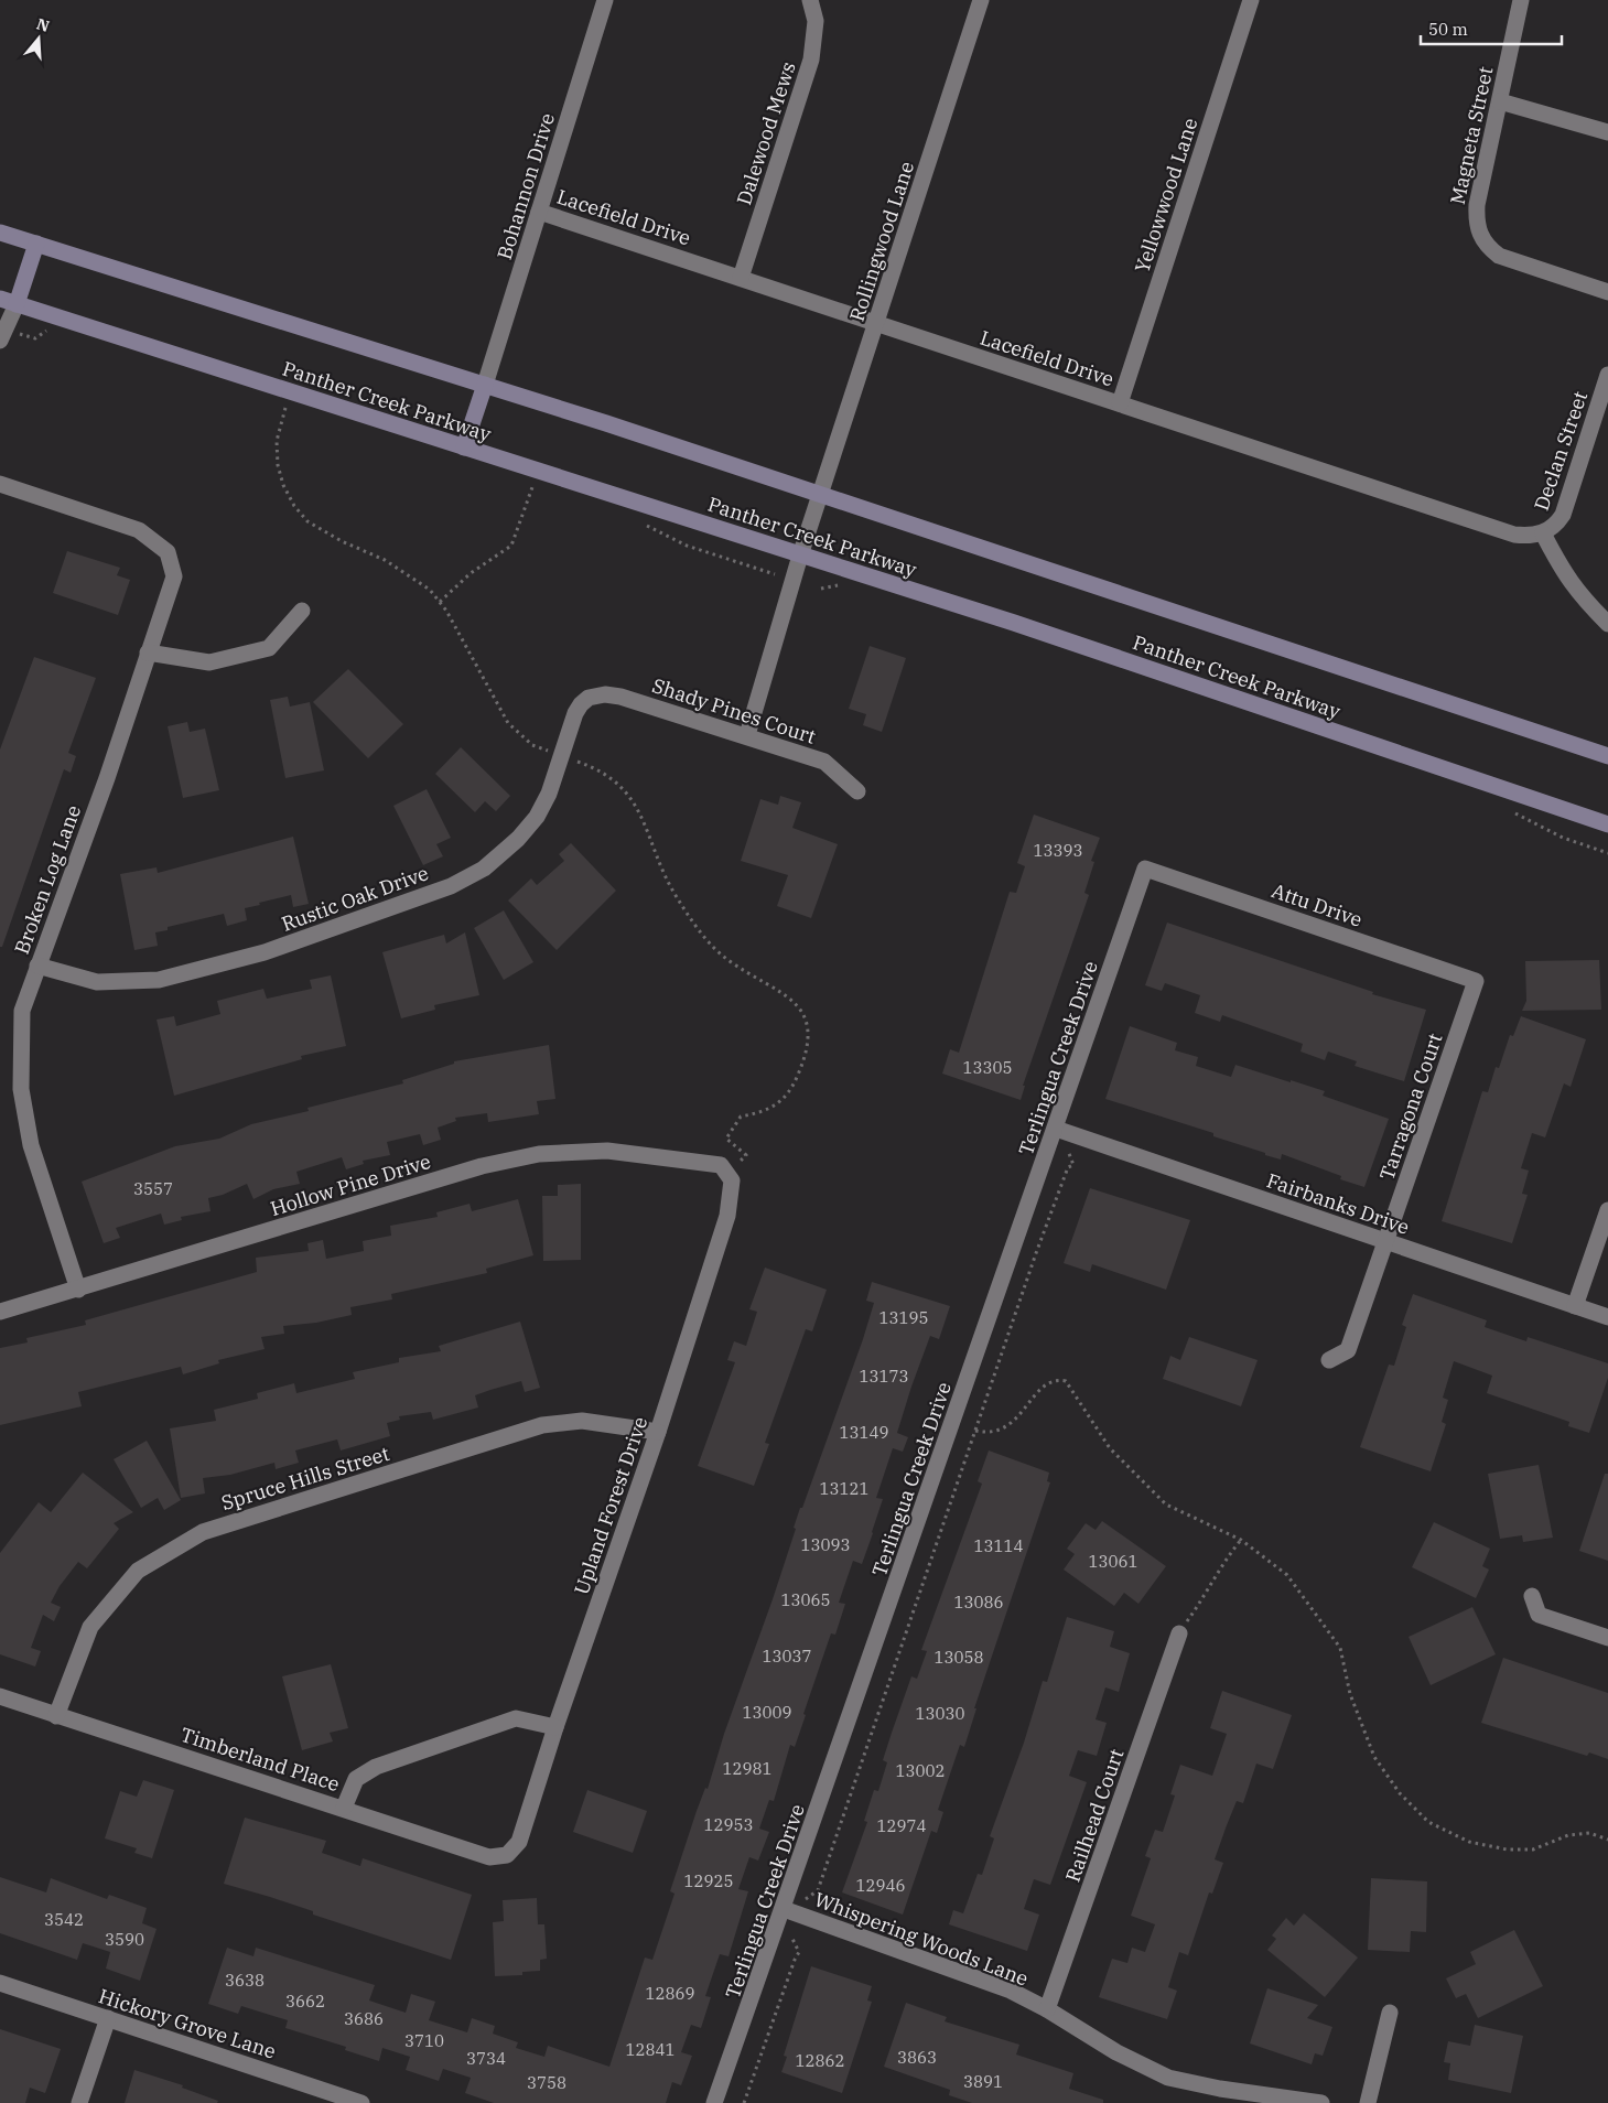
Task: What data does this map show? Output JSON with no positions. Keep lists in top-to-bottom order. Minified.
{"streets":{"main road":["Panther Creek Parkway"],"street":["Dalewood Mews","Magneta Street","Bohannon Drive","Yellowwood Lane","Lacefield Drive","Rollingwood Lane","Declan Street","Shady Pines Court","Broken Log Lane","Rustic Oak Drive","Attu Drive","Terlingua Creek Drive","Tarragona Court","Hollow Pine Drive","Fairbanks Drive","Spruce Hills Street","Upland Forest Drive","Timberland Place","Railhead Court","Whispering Woods Lane","Hickory Grove Lane"]},"crossings":[["Dalewood Mews","Lacefield Drive"],["Bohannon Drive","Lacefield Drive"],["Bohannon Drive","Panther Creek Parkway"],["Yellowwood Lane","Lacefield Drive"],["Lacefield Drive","Rollingwood Lane"],["Lacefield Drive","Declan Street"],["Rollingwood Lane","Panther Creek Parkway"],["Rollingwood Lane","Shady Pines Court"],["Shady Pines Court","Rustic Oak Drive"],["Broken Log Lane","Rustic Oak Drive"],["Broken Log Lane","Hollow Pine Drive"],["Attu Drive","Terlingua Creek Drive"],["Attu Drive","Tarragona Court"],["Terlingua Creek Drive","Fairbanks Drive"],["Terlingua Creek Drive","Whispering Woods Lane"],["Tarragona Court","Fairbanks Drive"],["Hollow Pine Drive","Upland Forest Drive"],["Spruce Hills Street","Upland Forest Drive"],["Spruce Hills Street","Timberland Place"],["Upland Forest Drive","Timberland Place"],["Railhead Court","Whispering Woods Lane"]],"house_numbers":["13393","13305","3557","13195","13173","13149","13121","13093","13114","13061","13065","13086","13037","13058","13009","13030","12981","13002","12953","12974","12925","12946","3542","3590","3638","12869","3662","3686","3710","12841","3863","3734","12862","3891","3758"],"scale_bar":"50 m","north":"top"}
